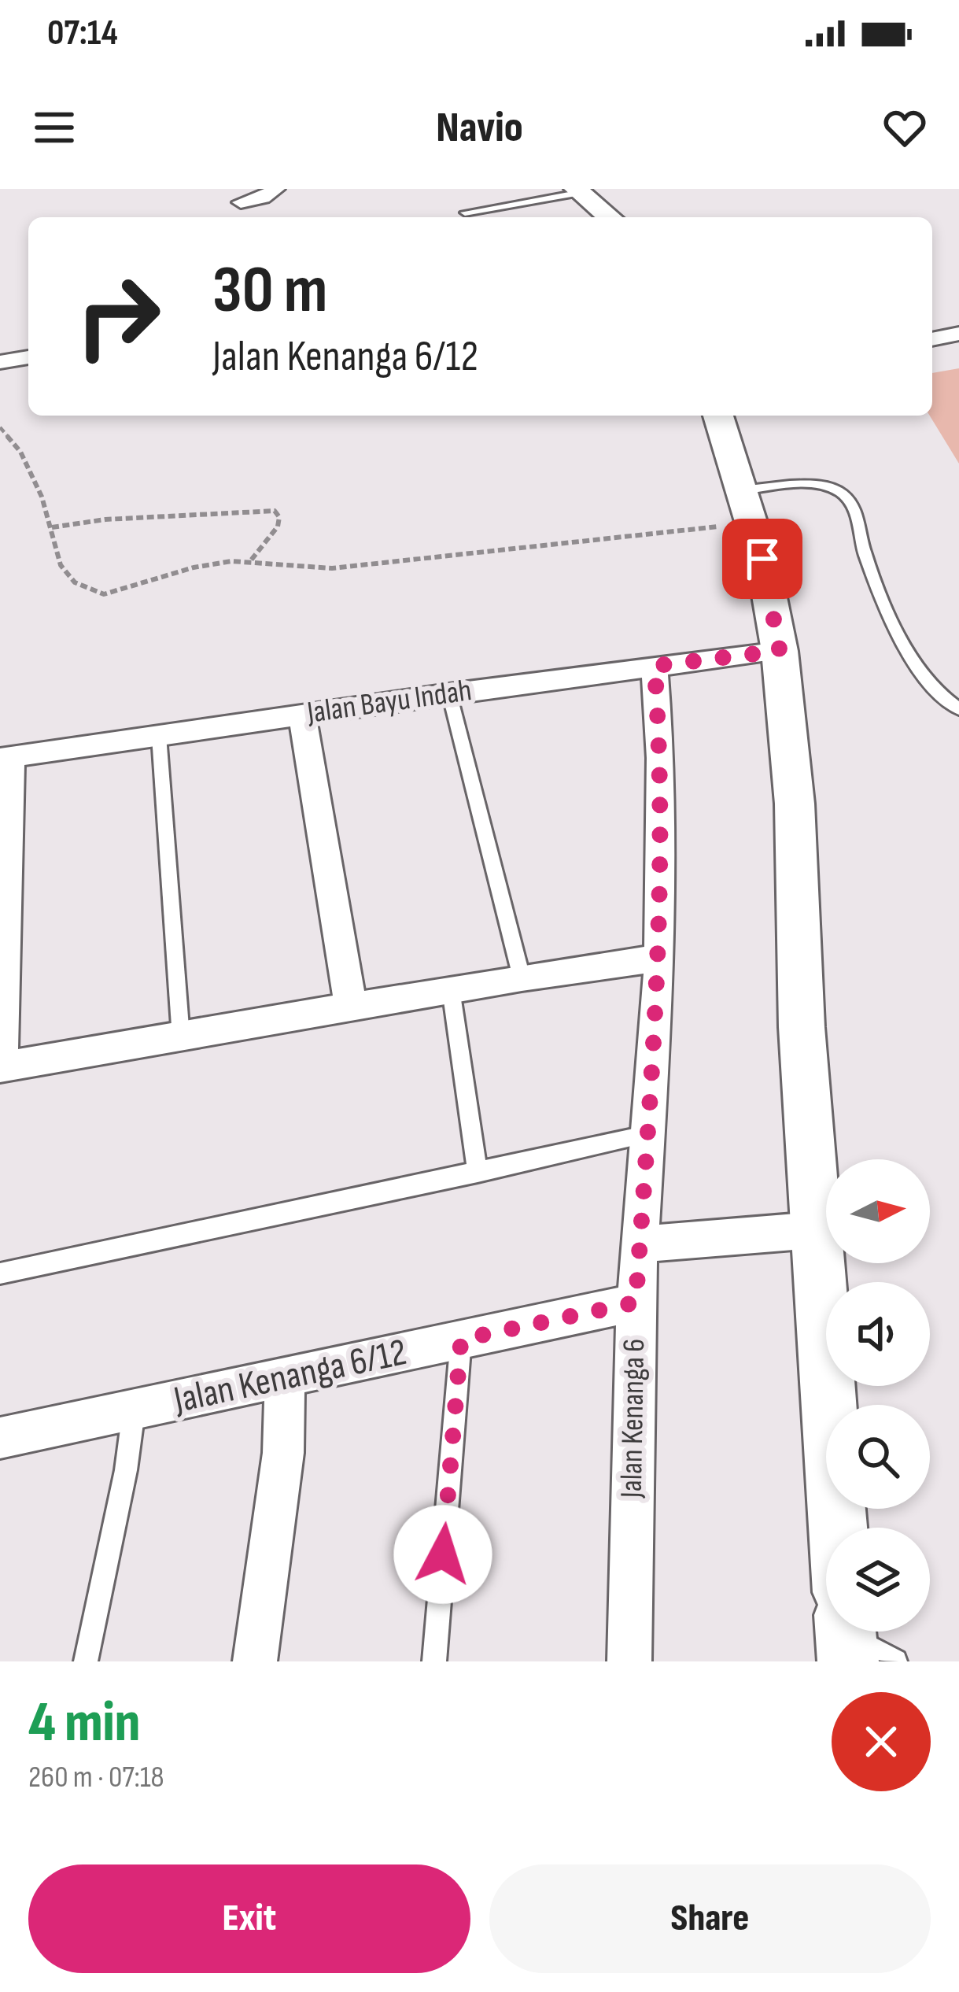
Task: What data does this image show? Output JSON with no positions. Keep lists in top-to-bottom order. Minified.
{"streets":{"street":["Jalan Bayu Indah","Jalan Kenanga 6/12","Jalan Kenanga 6"]},"crossings":[["Jalan Bayu Indah","Jalan Kenanga 6"],["Jalan Kenanga 6/12","Jalan Kenanga 6"]],"north":"right","page":{"status":"07:14","header":"Navio","turn":["30 m","Jalan Kenanga 6/12"],"heading":["4 min","260 m · 07:18"],"buttons":["Exit","Share"]}}
